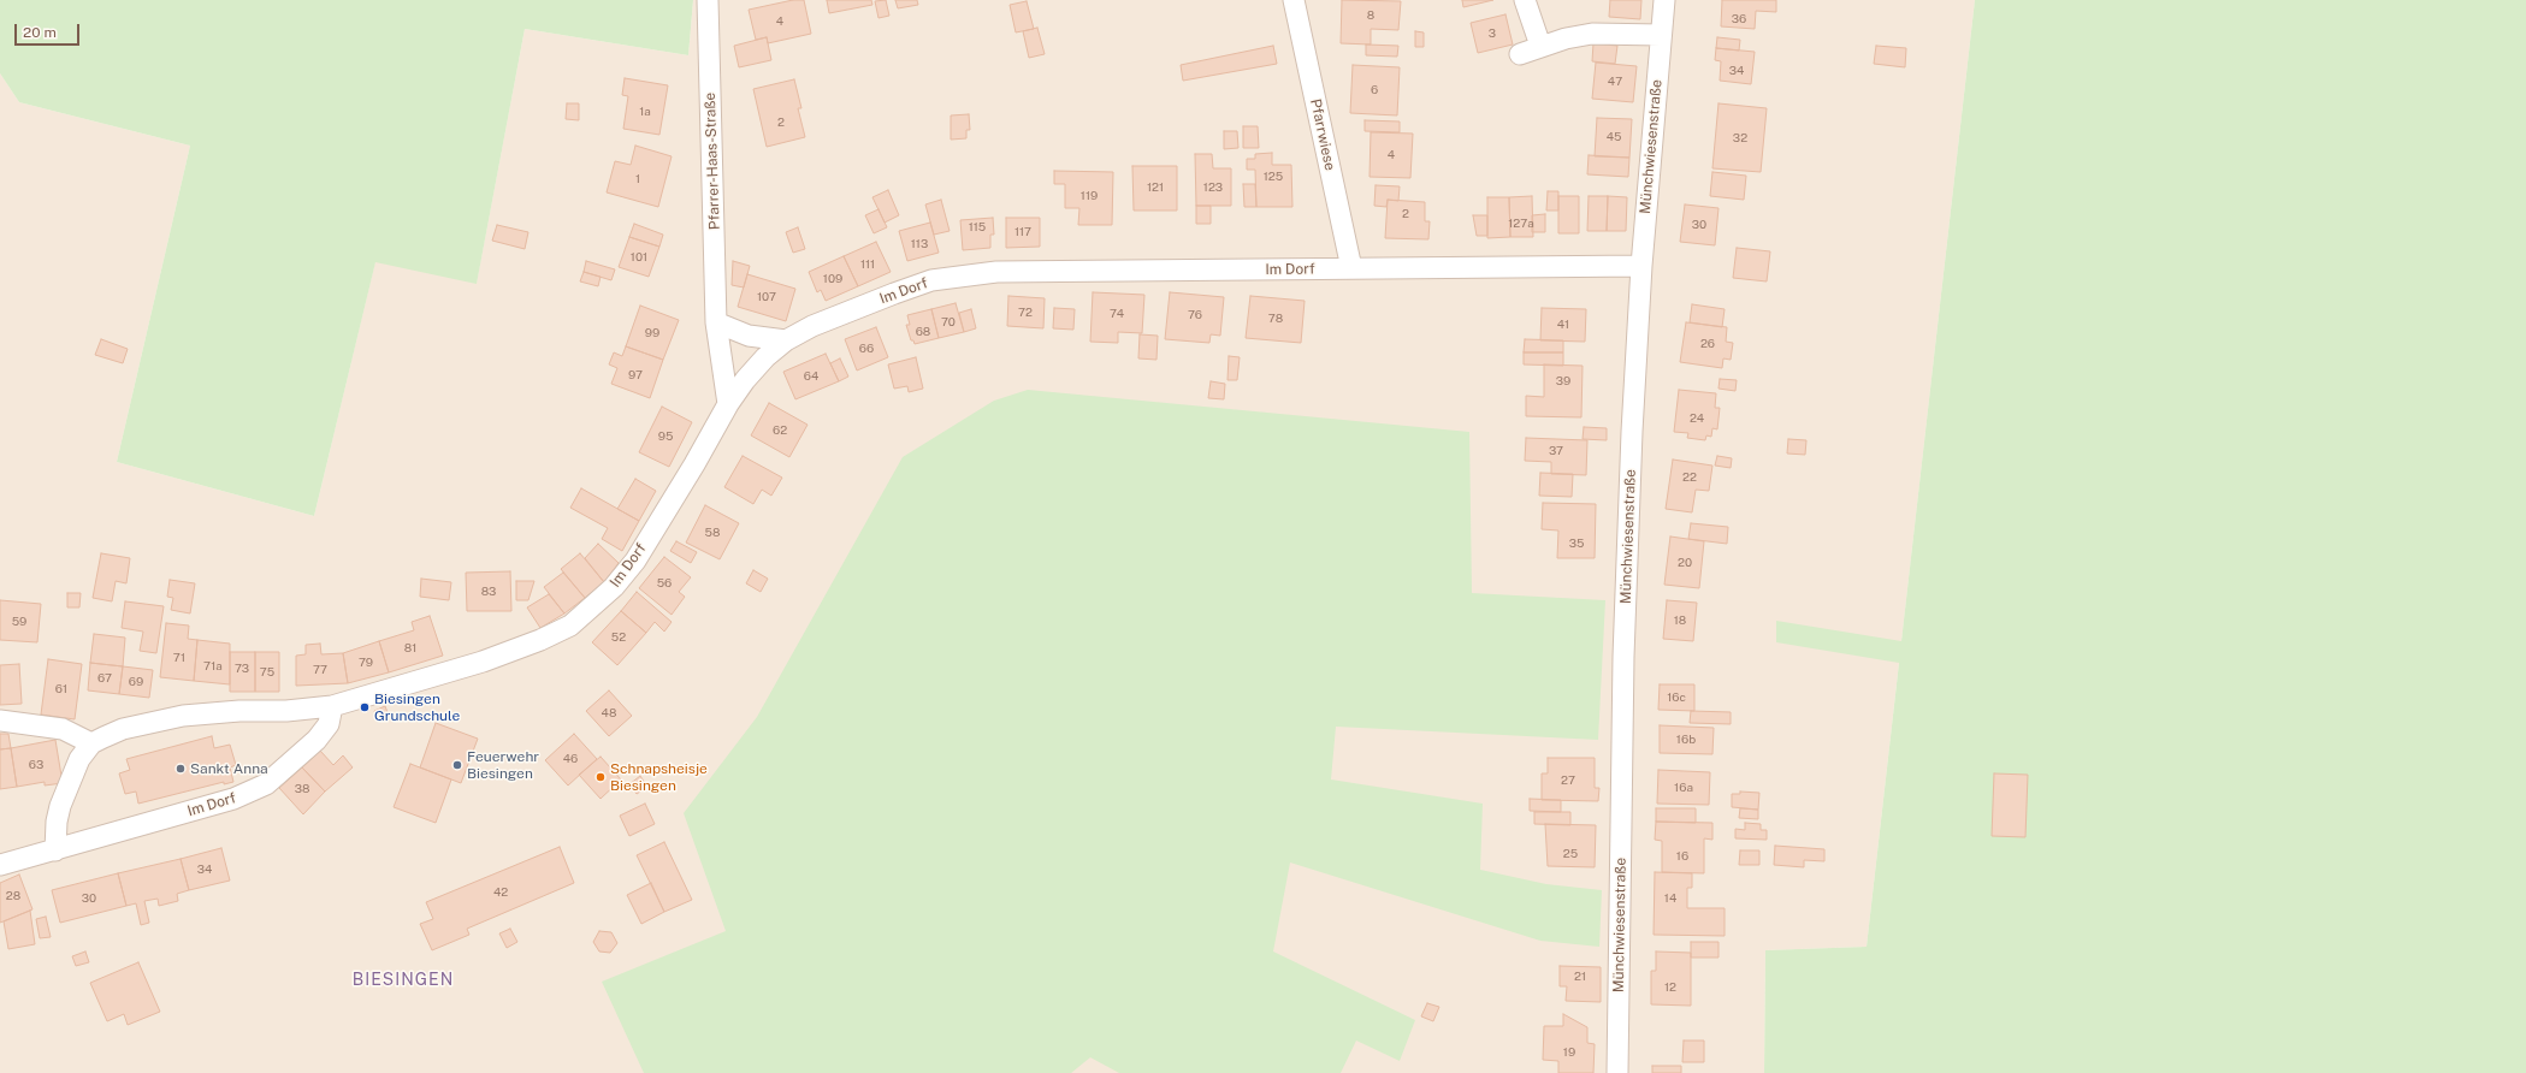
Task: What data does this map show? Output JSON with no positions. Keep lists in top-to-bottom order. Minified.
{"streets":{"street":["Pfarrwiese","Münchwiesenstraße","Pfarrer-Haas-Straße","Im Dorf"]},"crossings":[["Pfarrwiese","Im Dorf"],["Münchwiesenstraße","Im Dorf"],["Pfarrer-Haas-Straße","Im Dorf"]],"districts":["BIESINGEN"],"places":["Biesingen Grundschule","Feuerwehr Biesingen","Sankt Anna","Schnapsheisje Biesingen"],"house_numbers":["8","36","4","3","34","47","6","1a","2","45","32","4","125","1","121","123","119","2","127a","30","115","117","113","101","111","109","107","72","74","76","78","70","41","68","99","26","66","97","64","39","24","62","95","37","22","58","35","20","56","83","18","59","52","81","71","79","71a","73","77","75","67","69","61","16c","48","16b","46","63","27","16a","38","25","16","34","42","28","30","14","21","12","19"],"scale_bar":"20 m"}
